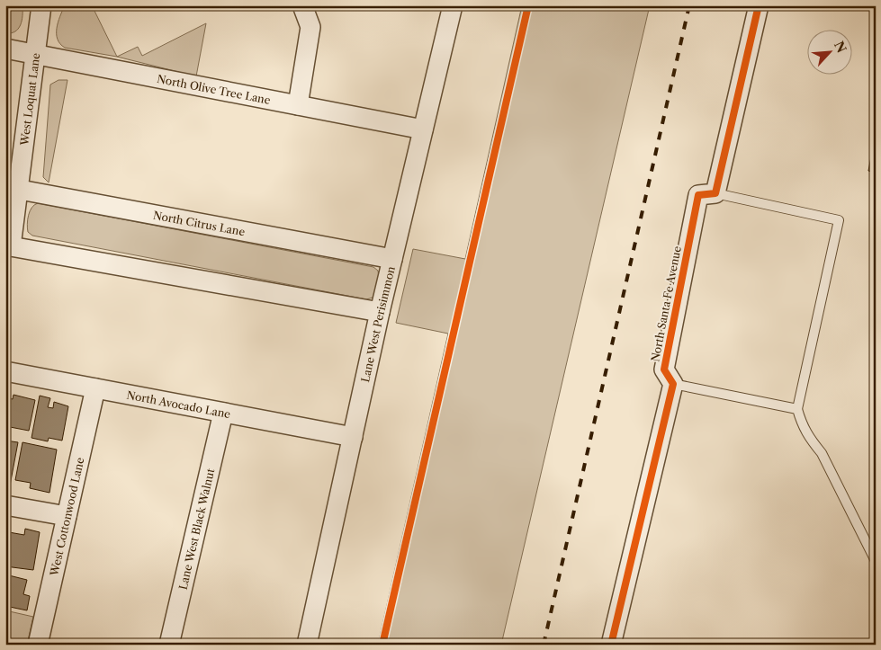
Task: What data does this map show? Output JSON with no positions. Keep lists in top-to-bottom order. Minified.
{"streets":{"street":["North Olive Tree Lane","West Loquat Lane","North Citrus Lane","North Santa Fe Avenue","Lane West Perisimmon","North Avocado Lane","West Cottonwood Lane","Lane West Black Walnut"]},"crossings":[["North Olive Tree Lane","West Loquat Lane"],["North Olive Tree Lane","Lane West Perisimmon"],["West Loquat Lane","North Citrus Lane"],["North Citrus Lane","Lane West Perisimmon"],["Lane West Perisimmon","North Avocado Lane"],["North Avocado Lane","West Cottonwood Lane"],["North Avocado Lane","Lane West Black Walnut"]],"north":"top right"}
